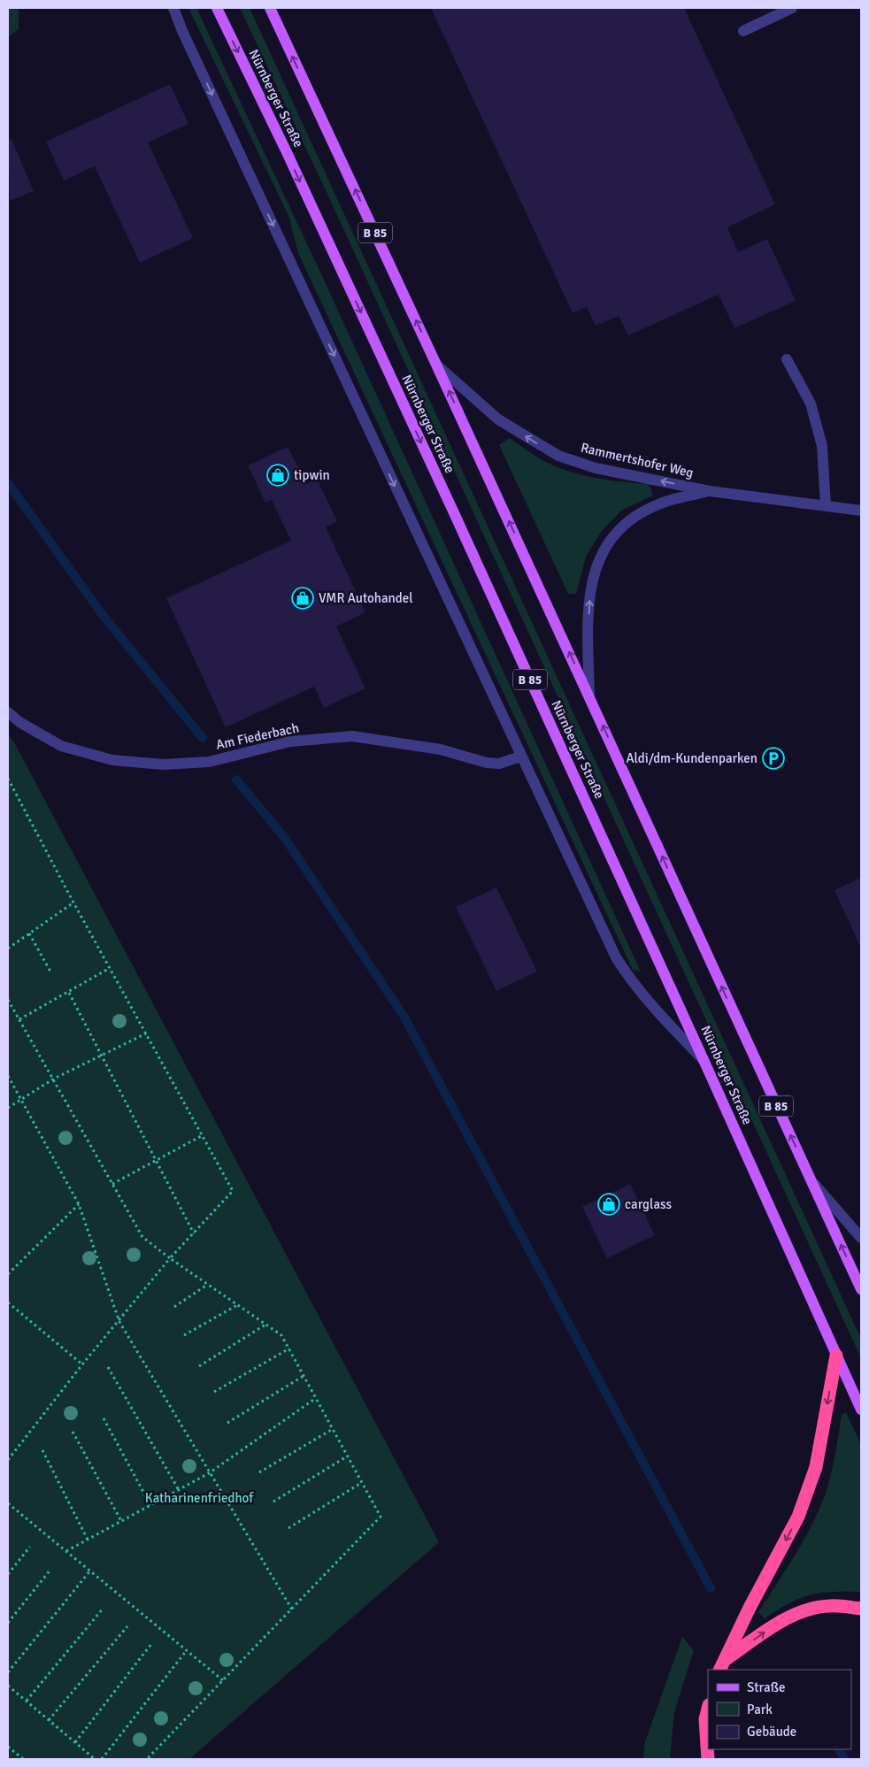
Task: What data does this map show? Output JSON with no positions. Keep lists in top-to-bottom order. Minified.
{"streets":{"main road":["Nürnberger Straße","B 85"],"street":["Rammertshofer Weg","Am Fiederbach"]},"crossings":[["B 85","Rammertshofer Weg"]],"one_way":["Rammertshofer Weg"],"parks":["Katharinenfriedhof"],"places":{"shop":["tipwin","VMR Autohandel","carglass"],"parking":["Aldi/dm-Kundenparken"]},"legend":["Straße","Park","Gebäude"]}
